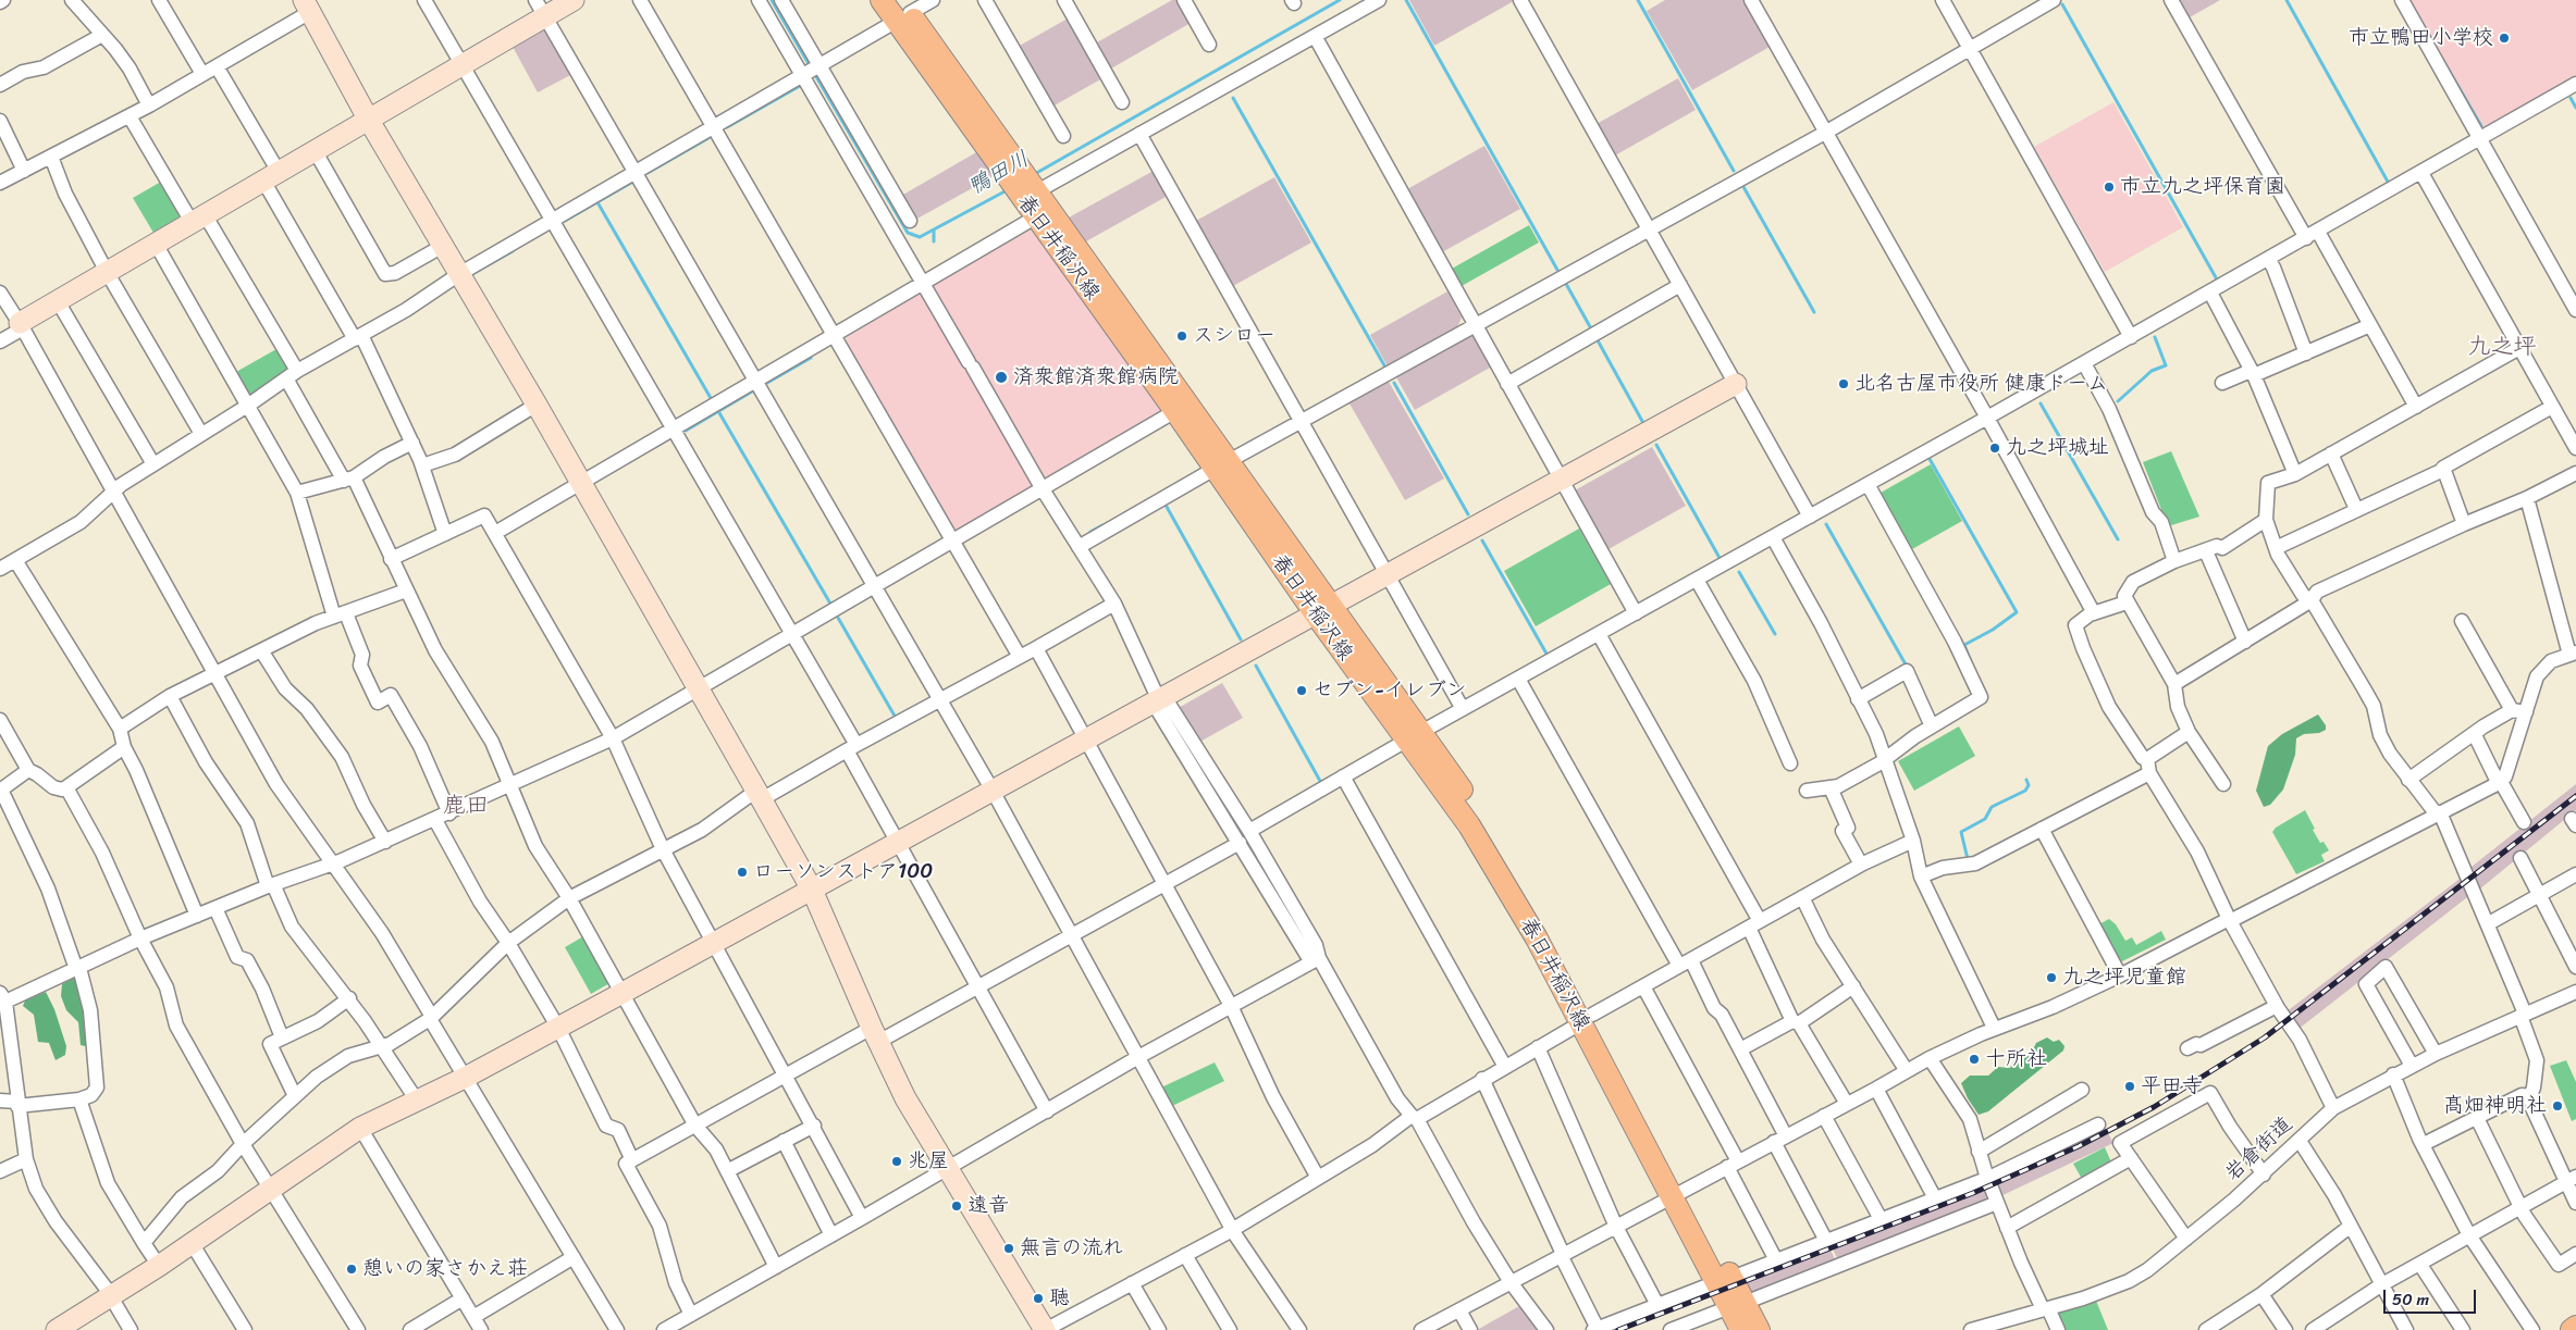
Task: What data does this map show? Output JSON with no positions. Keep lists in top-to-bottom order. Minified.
{"streets":{"main road":["春日井稲沢線"],"street":["岩倉街道"]},"districts":["九之坪","鹿田"],"water":["鴨田川"],"places":["市立鴨田小学校","市立九之坪保育園","スシロー","済衆館済衆館病院","北名古屋市役所 健康ドーム","九之坪城址","セブン-イレブン","ローソンストア100","九之坪児童館","十所社","平田寺","髙畑神明社","兆屋","遠音","無言の流れ","憩いの家さかえ荘","聴"],"scale_bar":"50 m"}
